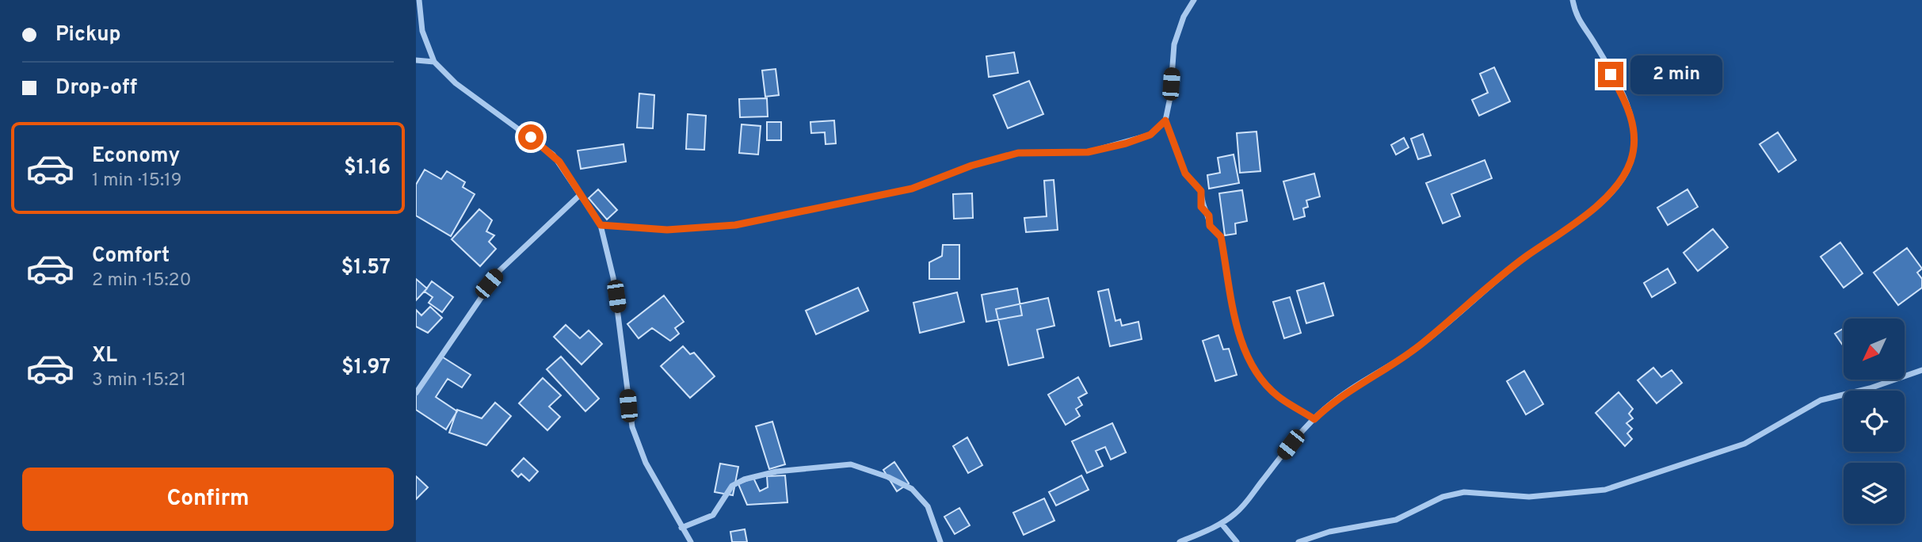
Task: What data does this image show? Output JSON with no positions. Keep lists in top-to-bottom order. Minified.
{"north":"bottom left","page":{"banner":["Pickup","Drop-off"],"bubble":"2 min","list":[{"name":"Economy","note":"1 min · 15:19","value":"$1.16"},{"name":"Comfort","note":"2 min · 15:20","value":"$1.57"},{"name":"XL","note":"3 min · 15:21","value":"$1.97"}],"buttons":"Confirm"}}
